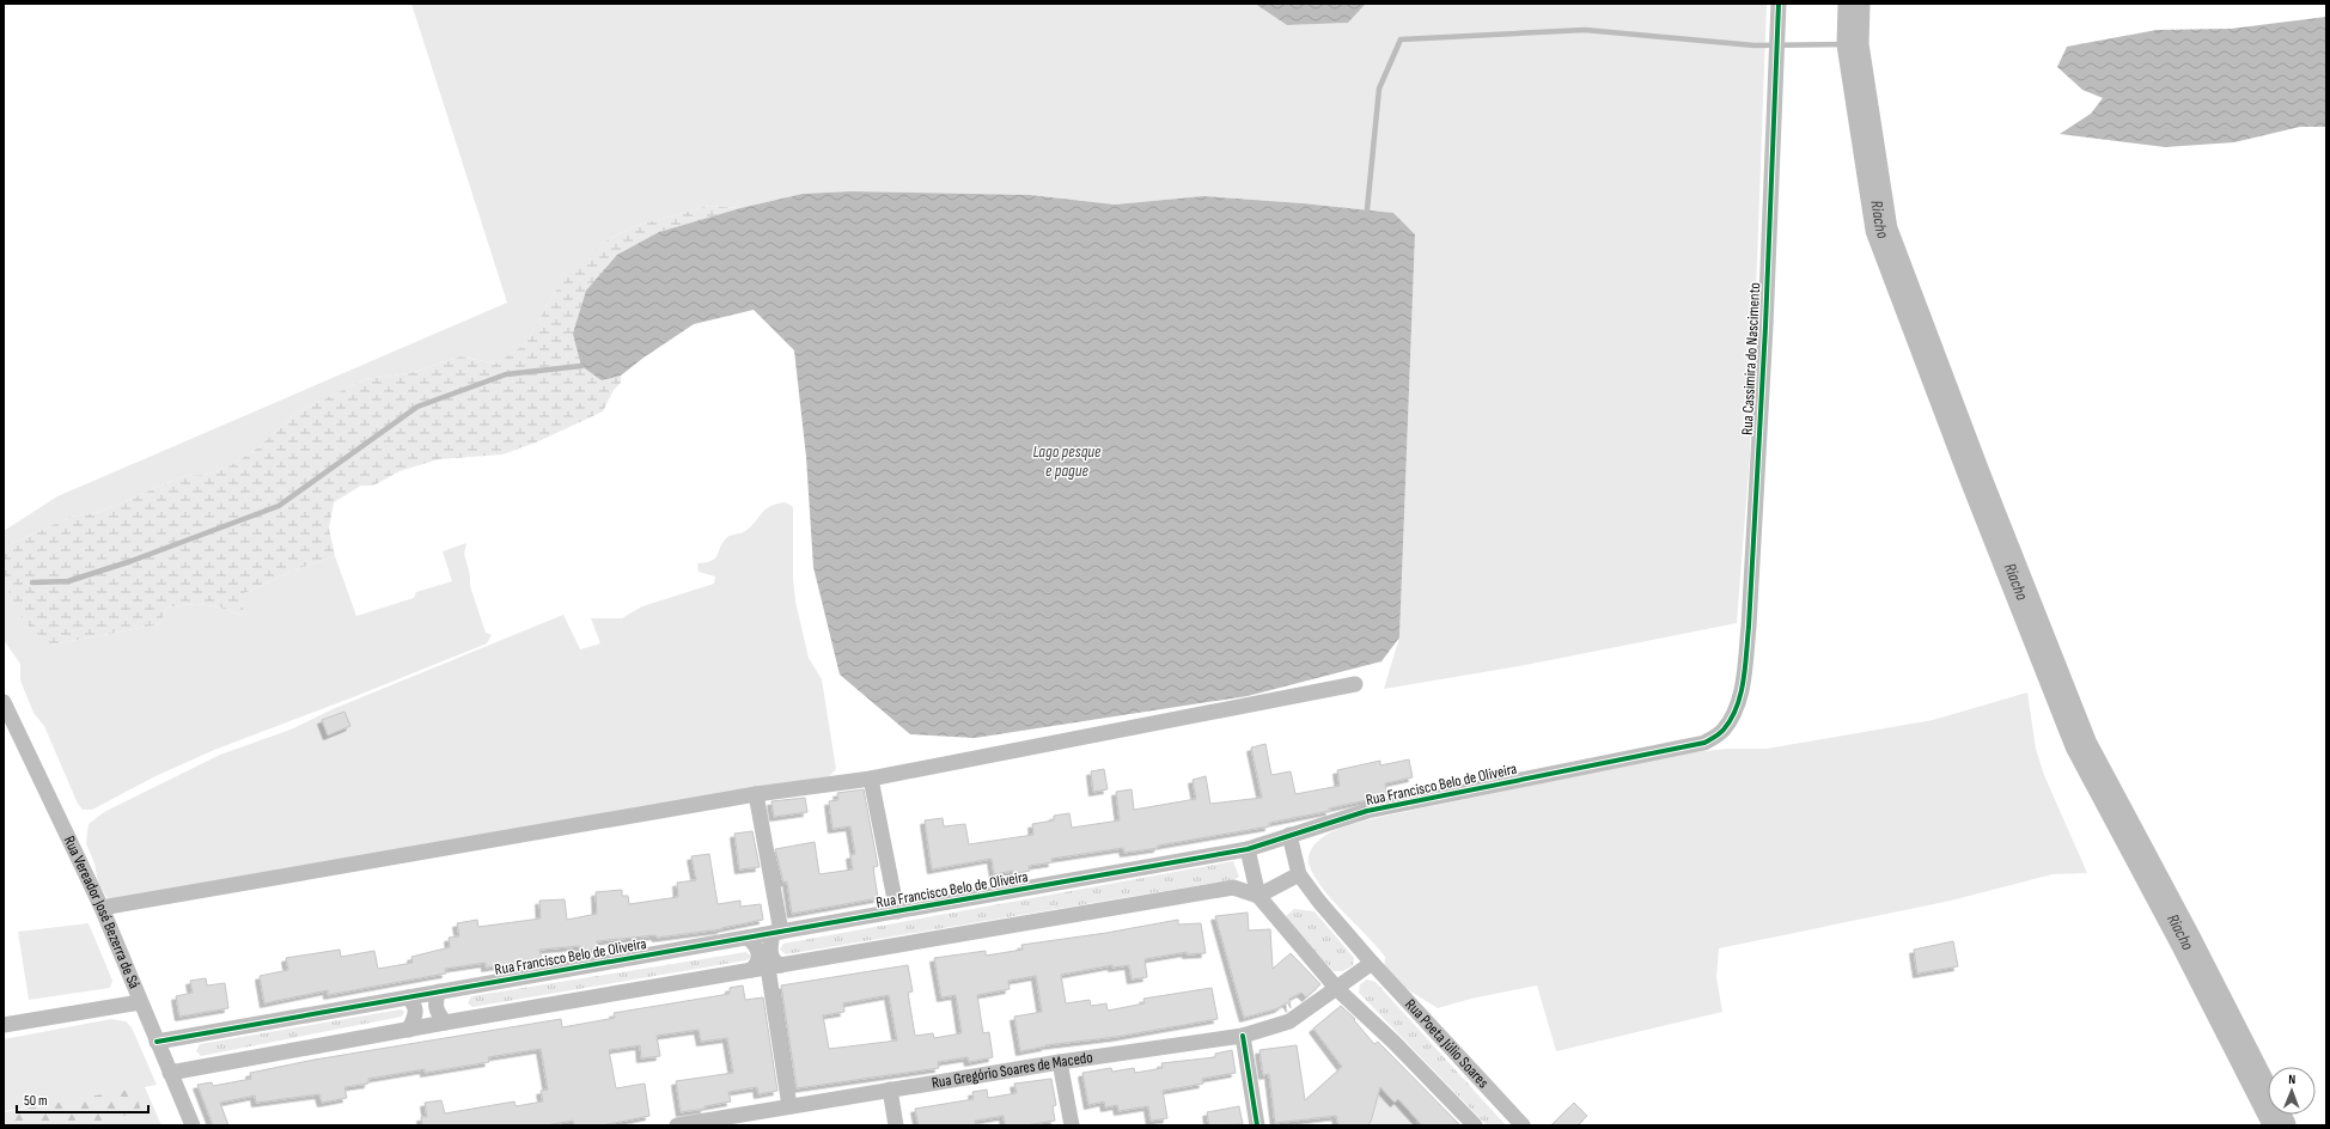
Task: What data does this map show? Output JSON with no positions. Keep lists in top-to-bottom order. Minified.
{"streets":{"street":["Rua Cassimira do Nascimento","Rua Francisco Belo de Oliveira","Rua Vereador José Bezerra de Sá","Rua Poeta Júlio Soares","Rua Gregório Soares de Macedo"]},"crossings":[["Rua Cassimira do Nascimento","Rua Francisco Belo de Oliveira"],["Rua Francisco Belo de Oliveira","Rua Vereador José Bezerra de Sá"],["Rua Francisco Belo de Oliveira","Rua Poeta Júlio Soares"]],"water":["Riacho","Lago pesque e pague"],"scale_bar":"50 m","north":"top"}
